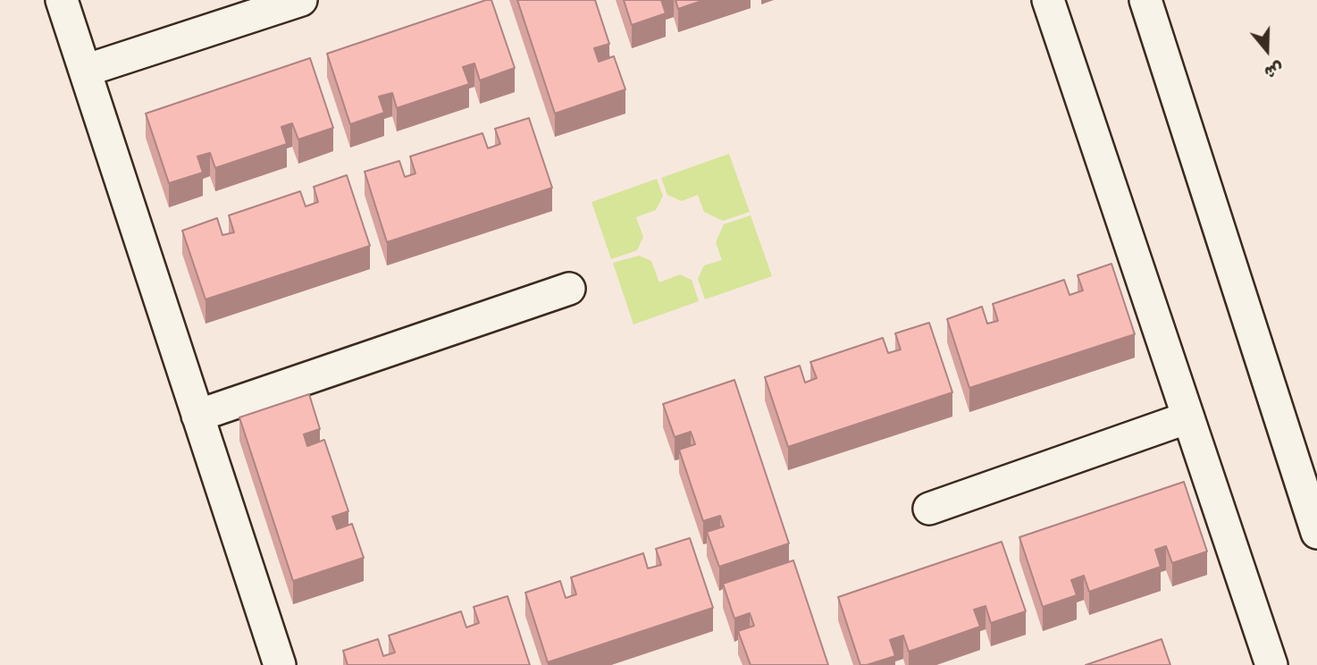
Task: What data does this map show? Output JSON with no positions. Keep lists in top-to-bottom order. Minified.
{"north":"bottom"}
